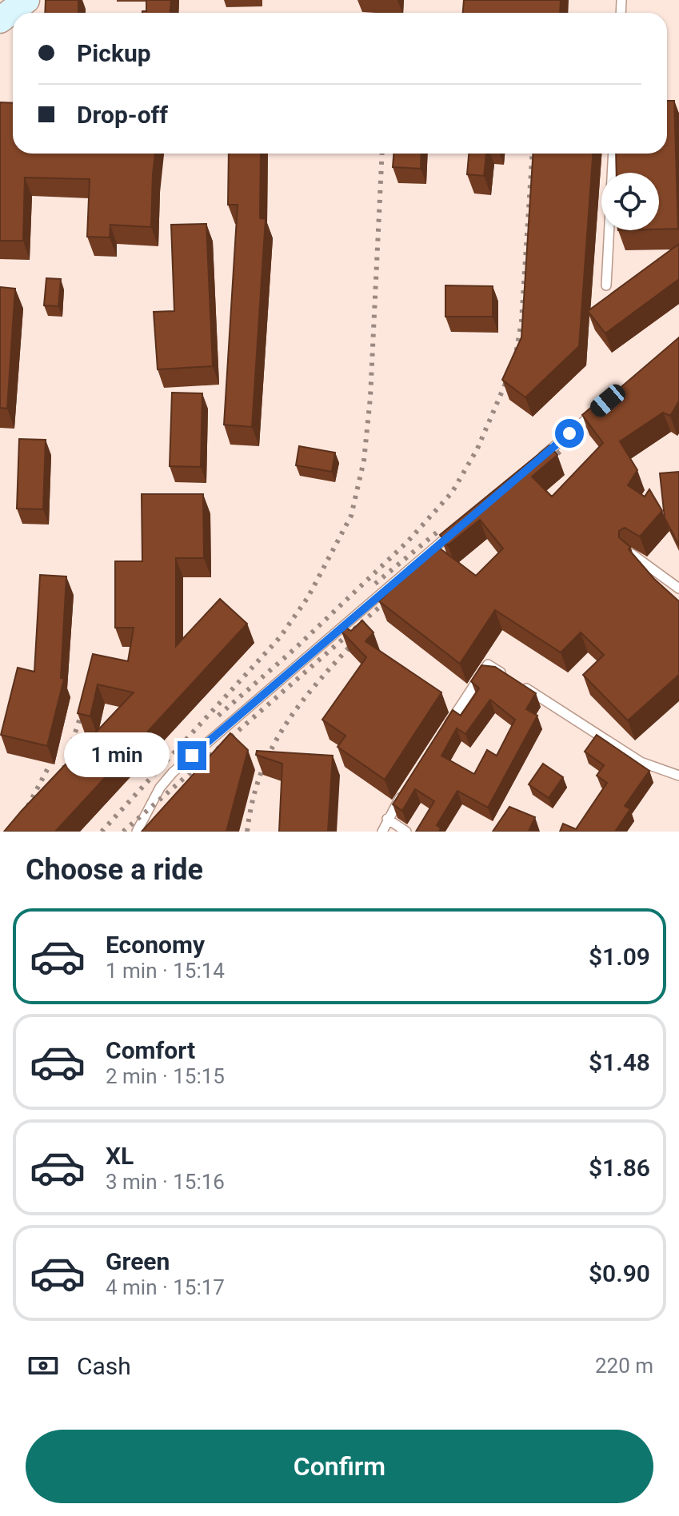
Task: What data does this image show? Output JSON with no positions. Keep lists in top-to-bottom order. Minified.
{"page":{"banner":["Pickup","Drop-off"],"bubble":"1 min","heading":"Choose a ride","list":[{"name":"Economy","note":"1 min · 15:14","value":"$1.09"},{"name":"Comfort","note":"2 min · 15:15","value":"$1.48"},{"name":"XL","note":"3 min · 15:16","value":"$1.86"},{"name":"Green","note":"4 min · 15:17","value":"$0.90"}],"pay":["Cash","220 m"],"buttons":"Confirm"}}
